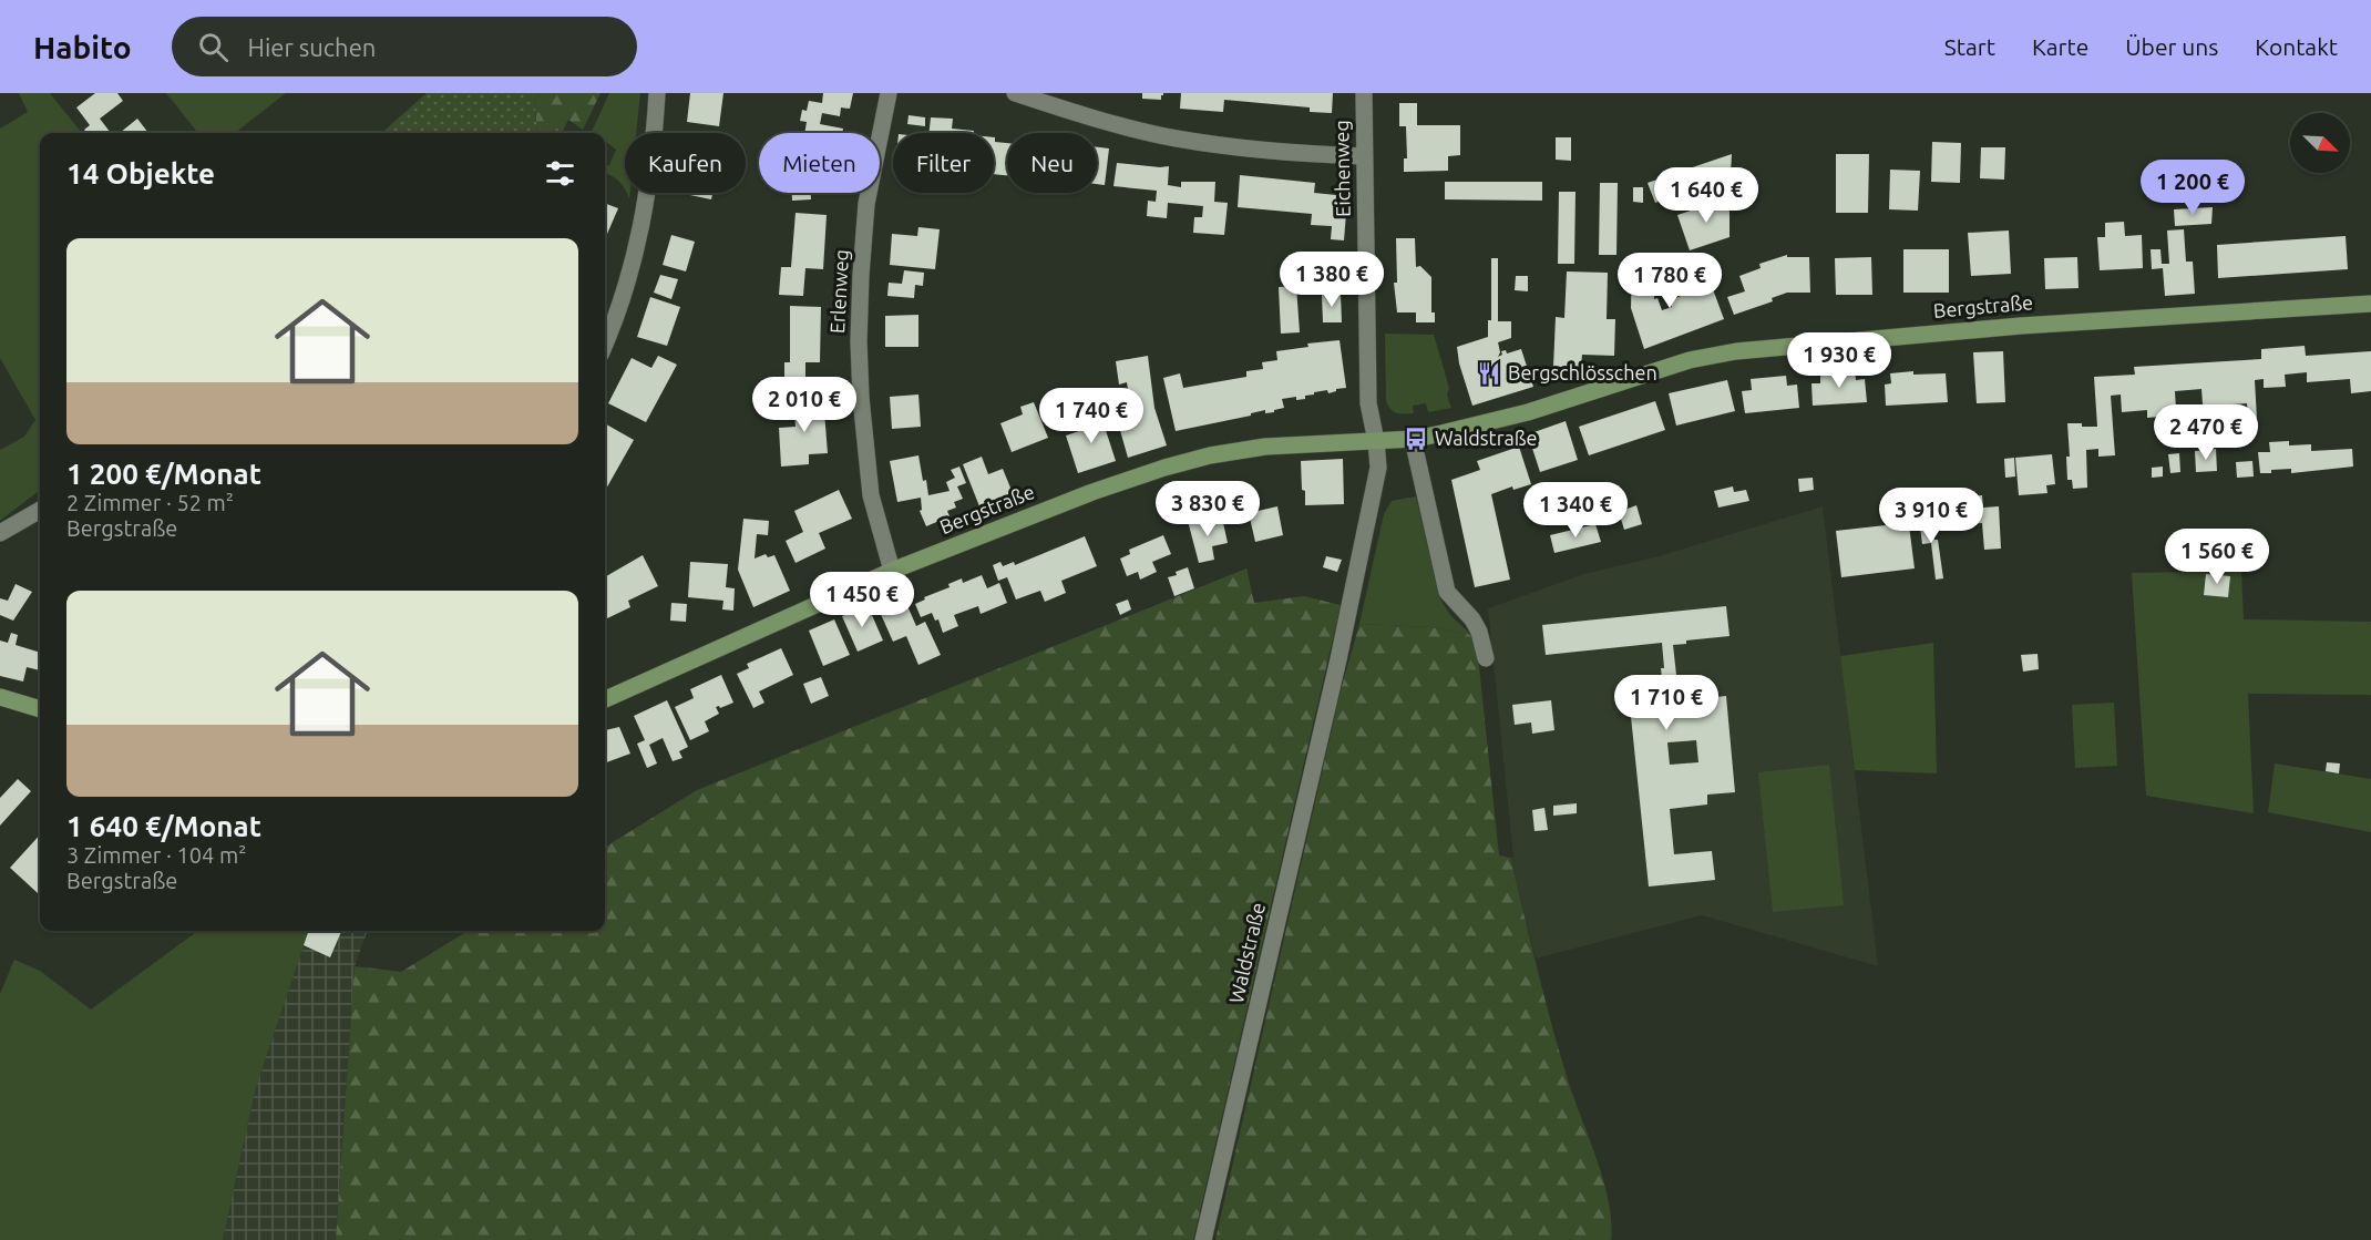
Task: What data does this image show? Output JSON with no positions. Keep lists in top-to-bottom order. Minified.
{"streets":{"street":["Eichenweg","Erlenweg","Bergstraße","Waldstraße"]},"crossings":[["Eichenweg","Bergstraße"],["Eichenweg","Waldstraße"],["Erlenweg","Bergstraße"],["Bergstraße","Waldstraße"]],"places":{"restaurant":["Bergschlösschen"],"bus stop":["Waldstraße"]},"north":"bottom right","page":{"header":"Habito","search":"Hier suchen","nav":["Start","Karte","Über uns","Kontakt"],"chip":["Kaufen","Mieten","Filter","Neu"],"heading":"14 Objekte","price":["1 200 €","1 640 €","1 380 €","1 780 €","1 930 €","2 010 €","1 740 €","2 470 €","3 830 €","1 340 €","3 910 €","1 560 €","1 450 €","1 710 €"],"list":[{"name":"1 200 €/Monat","note":"2 Zimmer · 52 m² · Bergstraße"},{"name":"1 640 €/Monat","note":"3 Zimmer · 104 m² · Bergstraße"}]}}
